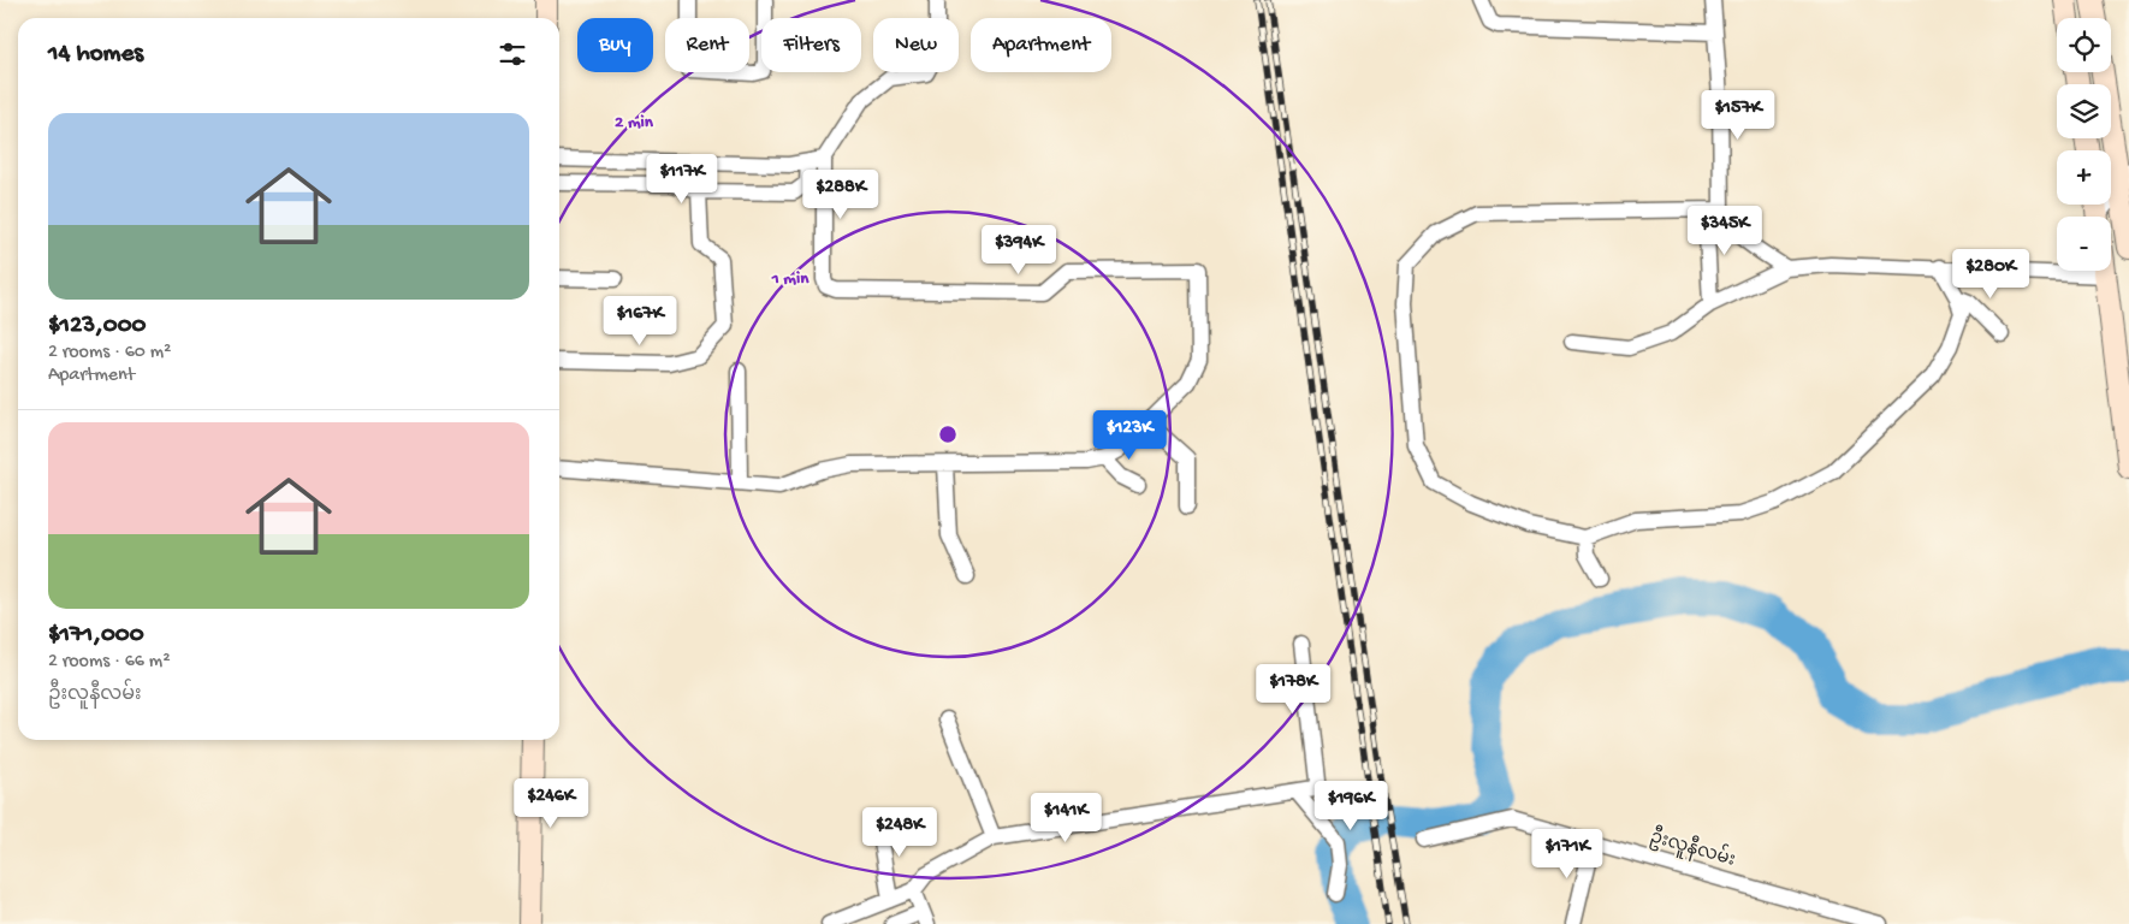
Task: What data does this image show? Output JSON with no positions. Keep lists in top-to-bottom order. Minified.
{"streets":{"street":["ဦးလူနီလမ်း"]},"page":{"map_buttons":["+","−"],"chip":["Buy","Rent","Filters","New","Apartment"],"heading":"14 homes","price":["$157K","$117K","$288K","$345K","$394K","$280K","$167K","$123K","$178K","$246K","$196K","$141K","$248K","$171K"],"list":[{"name":"$123,000","note":"2 rooms · 60 m² · Apartment"},{"name":"$171,000","note":"2 rooms · 66 m² · ဦးလူနီလမ်း"}]},"rings":["2 min","1 min"]}
